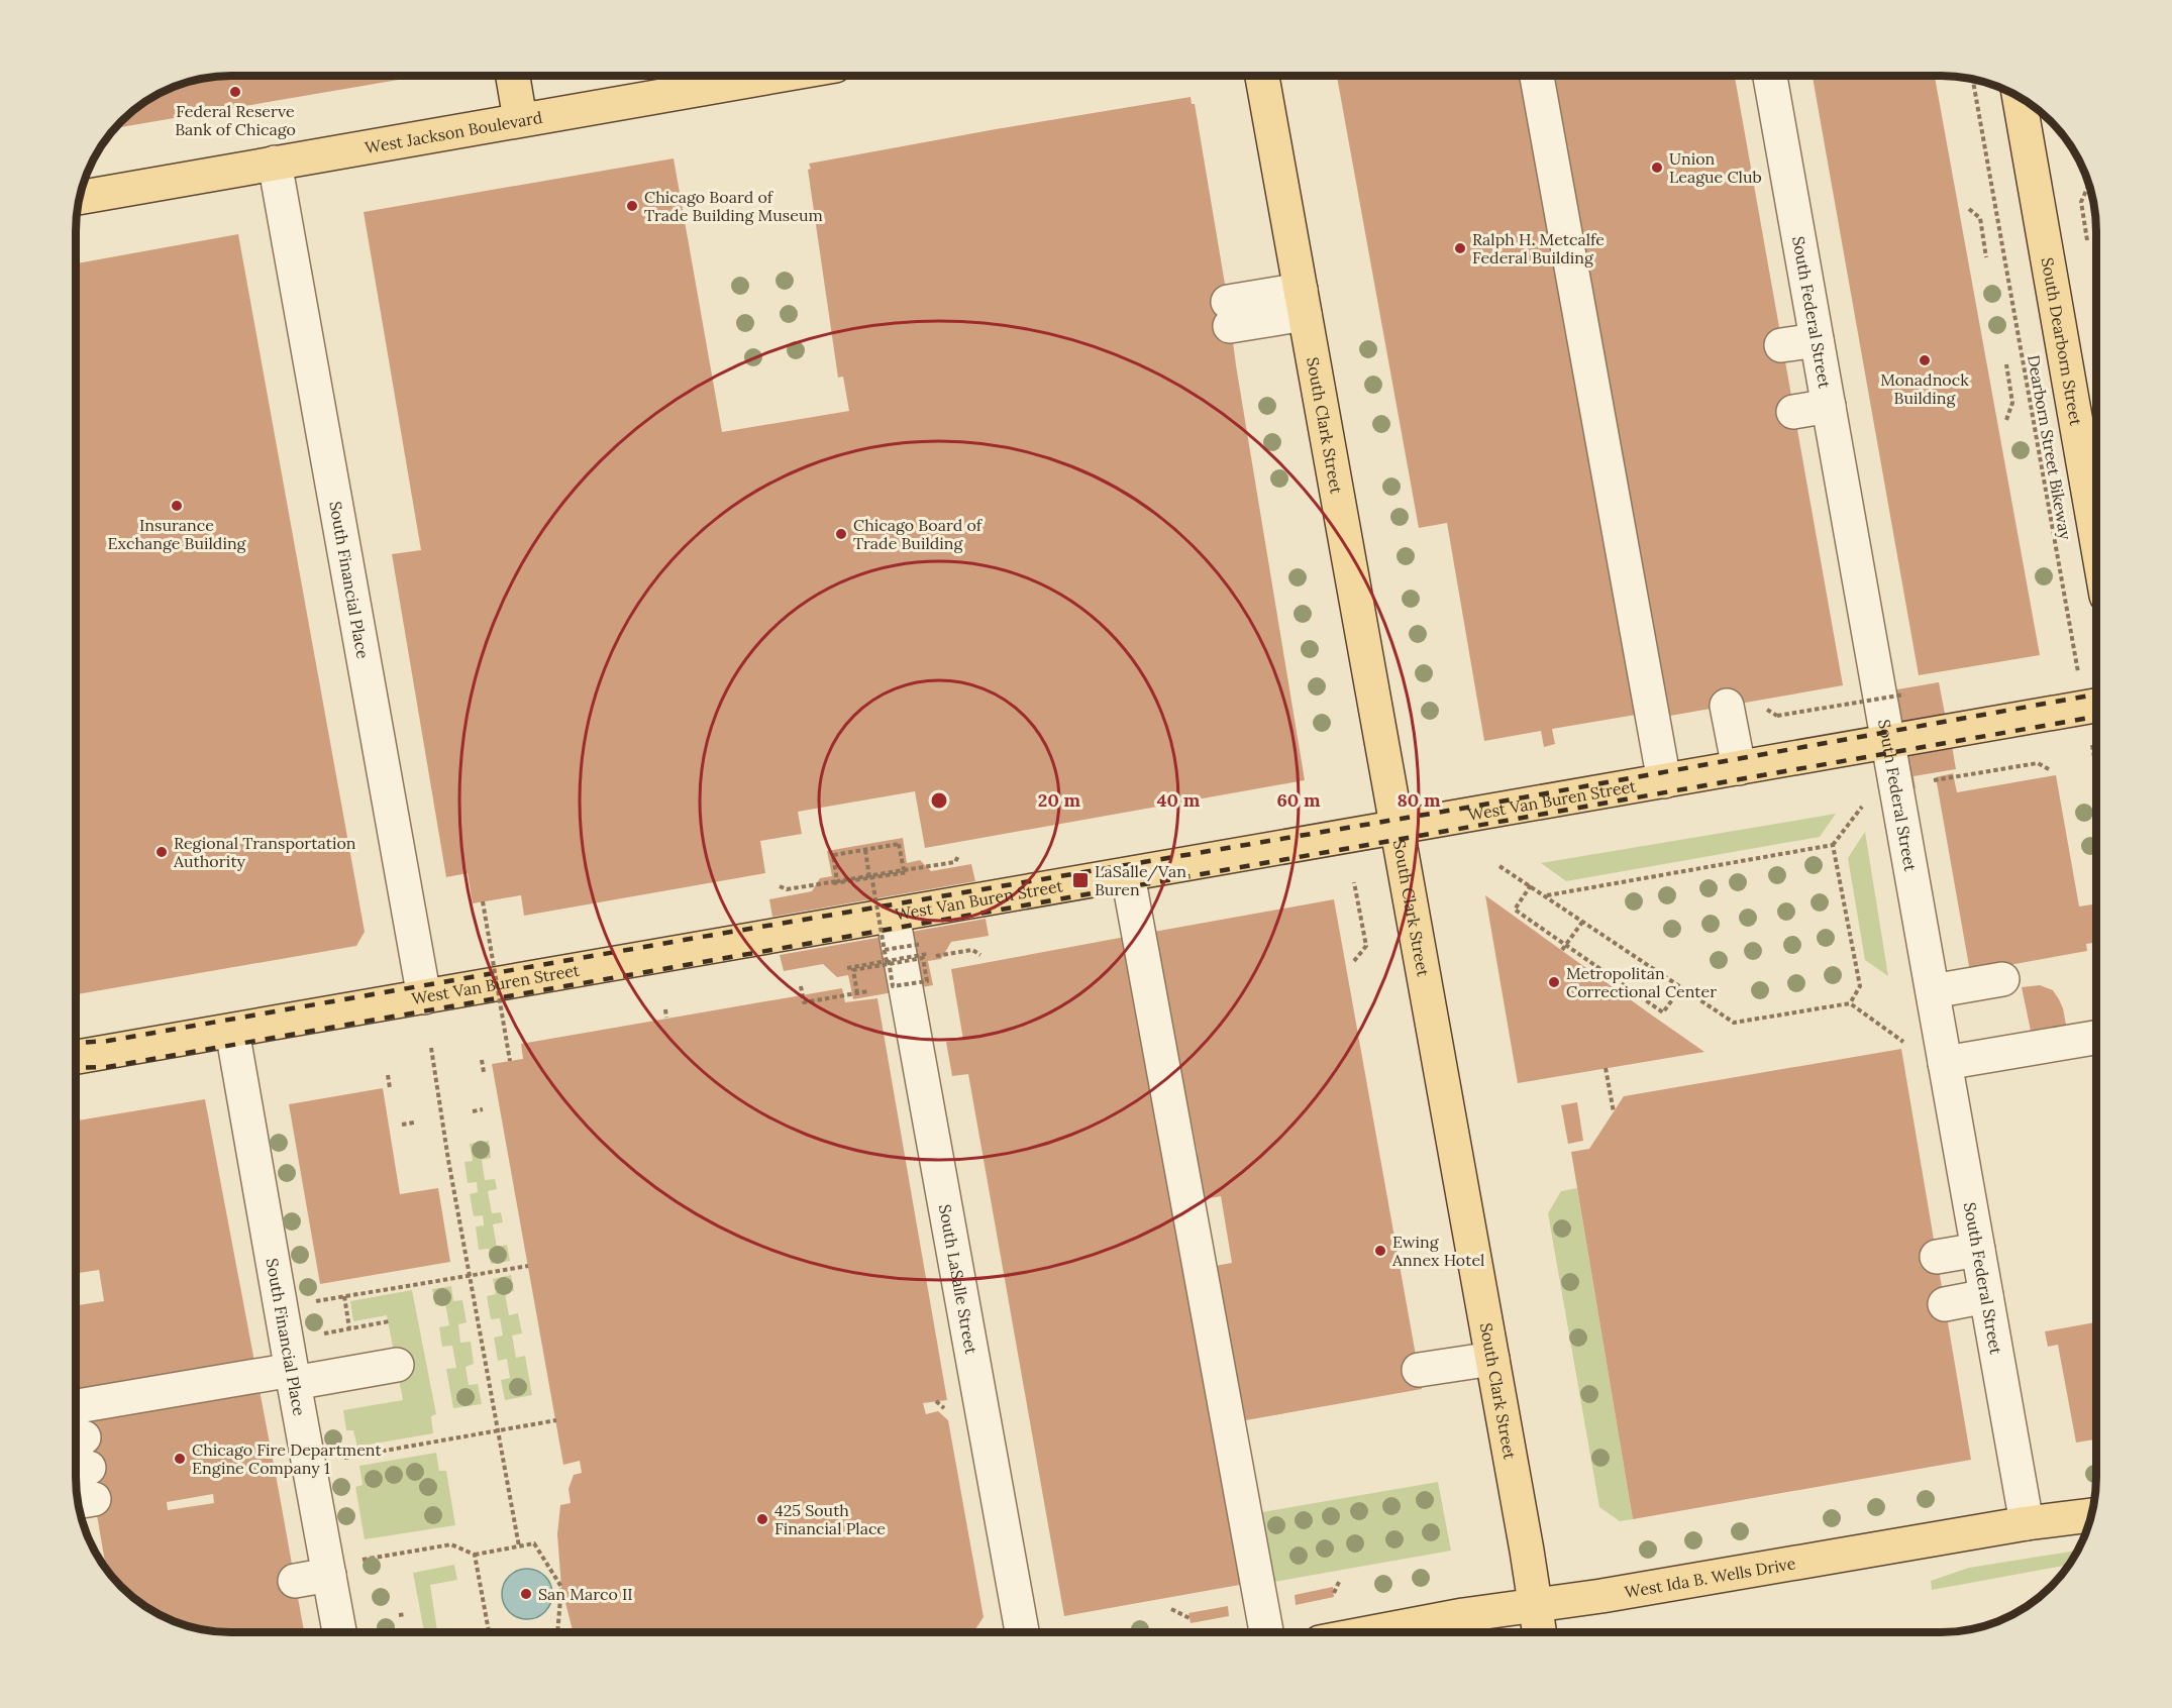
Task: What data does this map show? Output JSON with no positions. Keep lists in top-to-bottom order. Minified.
{"streets":{"main road":["West Jackson Boulevard","South Dearborn Street","South Clark Street","West Van Buren Street","West Ida B. Wells Drive"],"street":["South Federal Street","South Financial Place","South LaSalle Street"],"path":["Dearborn Street Bikeway"]},"crossings":[["West Jackson Boulevard","South Financial Place"],["South Federal Street","West Van Buren Street"],["South Federal Street","West Ida B. Wells Drive"],["South Clark Street","West Van Buren Street"],["South Clark Street","West Ida B. Wells Drive"],["Dearborn Street Bikeway","West Van Buren Street"],["South Financial Place","West Van Buren Street"],["West Van Buren Street","South LaSalle Street"]],"places":{"other":["Federal Reserve Bank of Chicago","Union League Club","Chicago Board of Trade Building Museum","Ralph H. Metcalfe Federal Building","Monadnock Building","Insurance Exchange Building","Chicago Board of Trade Building","Regional Transportation Authority","Metropolitan Correctional Center","Ewing Annex Hotel","Chicago Fire Department Engine Company 1","425 South Financial Place","San Marco II"],"transit":["LaSalle/Van Buren"]},"rings":["20 m","40 m","60 m","80 m"]}
